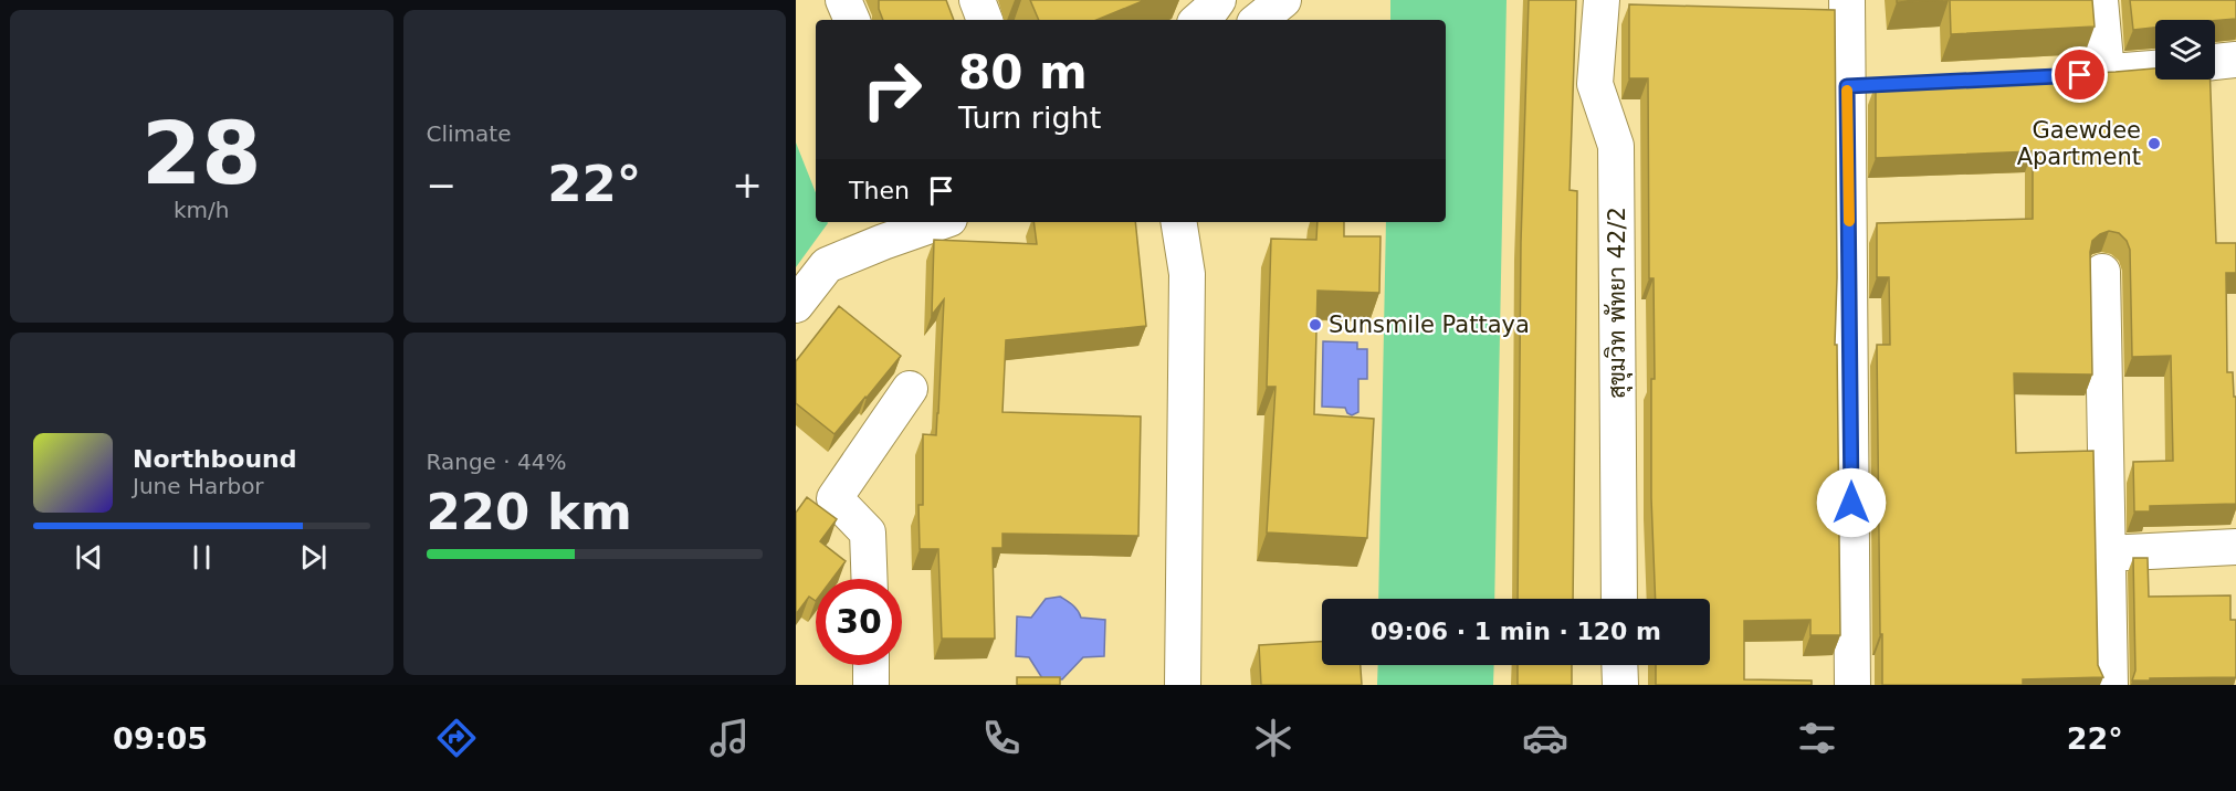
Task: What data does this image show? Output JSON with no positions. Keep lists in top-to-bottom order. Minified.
{"streets":{"street":["สุขุมวิท พัทยา 42/2"]},"places":["Gaewdee Apartment","Sunsmile Pattaya"],"page":{"tile":[["28","km/h"],"Climate",["Range · 44%","220 km"]],"turn":["80 m","Turn right"],"heat":["−","22°","+"],"then":"Then","song":["Northbound","June Harbor"],"limit":"30","trip":"09:06 · 1 min · 120 m","tabs":["09:05","22°"]}}
